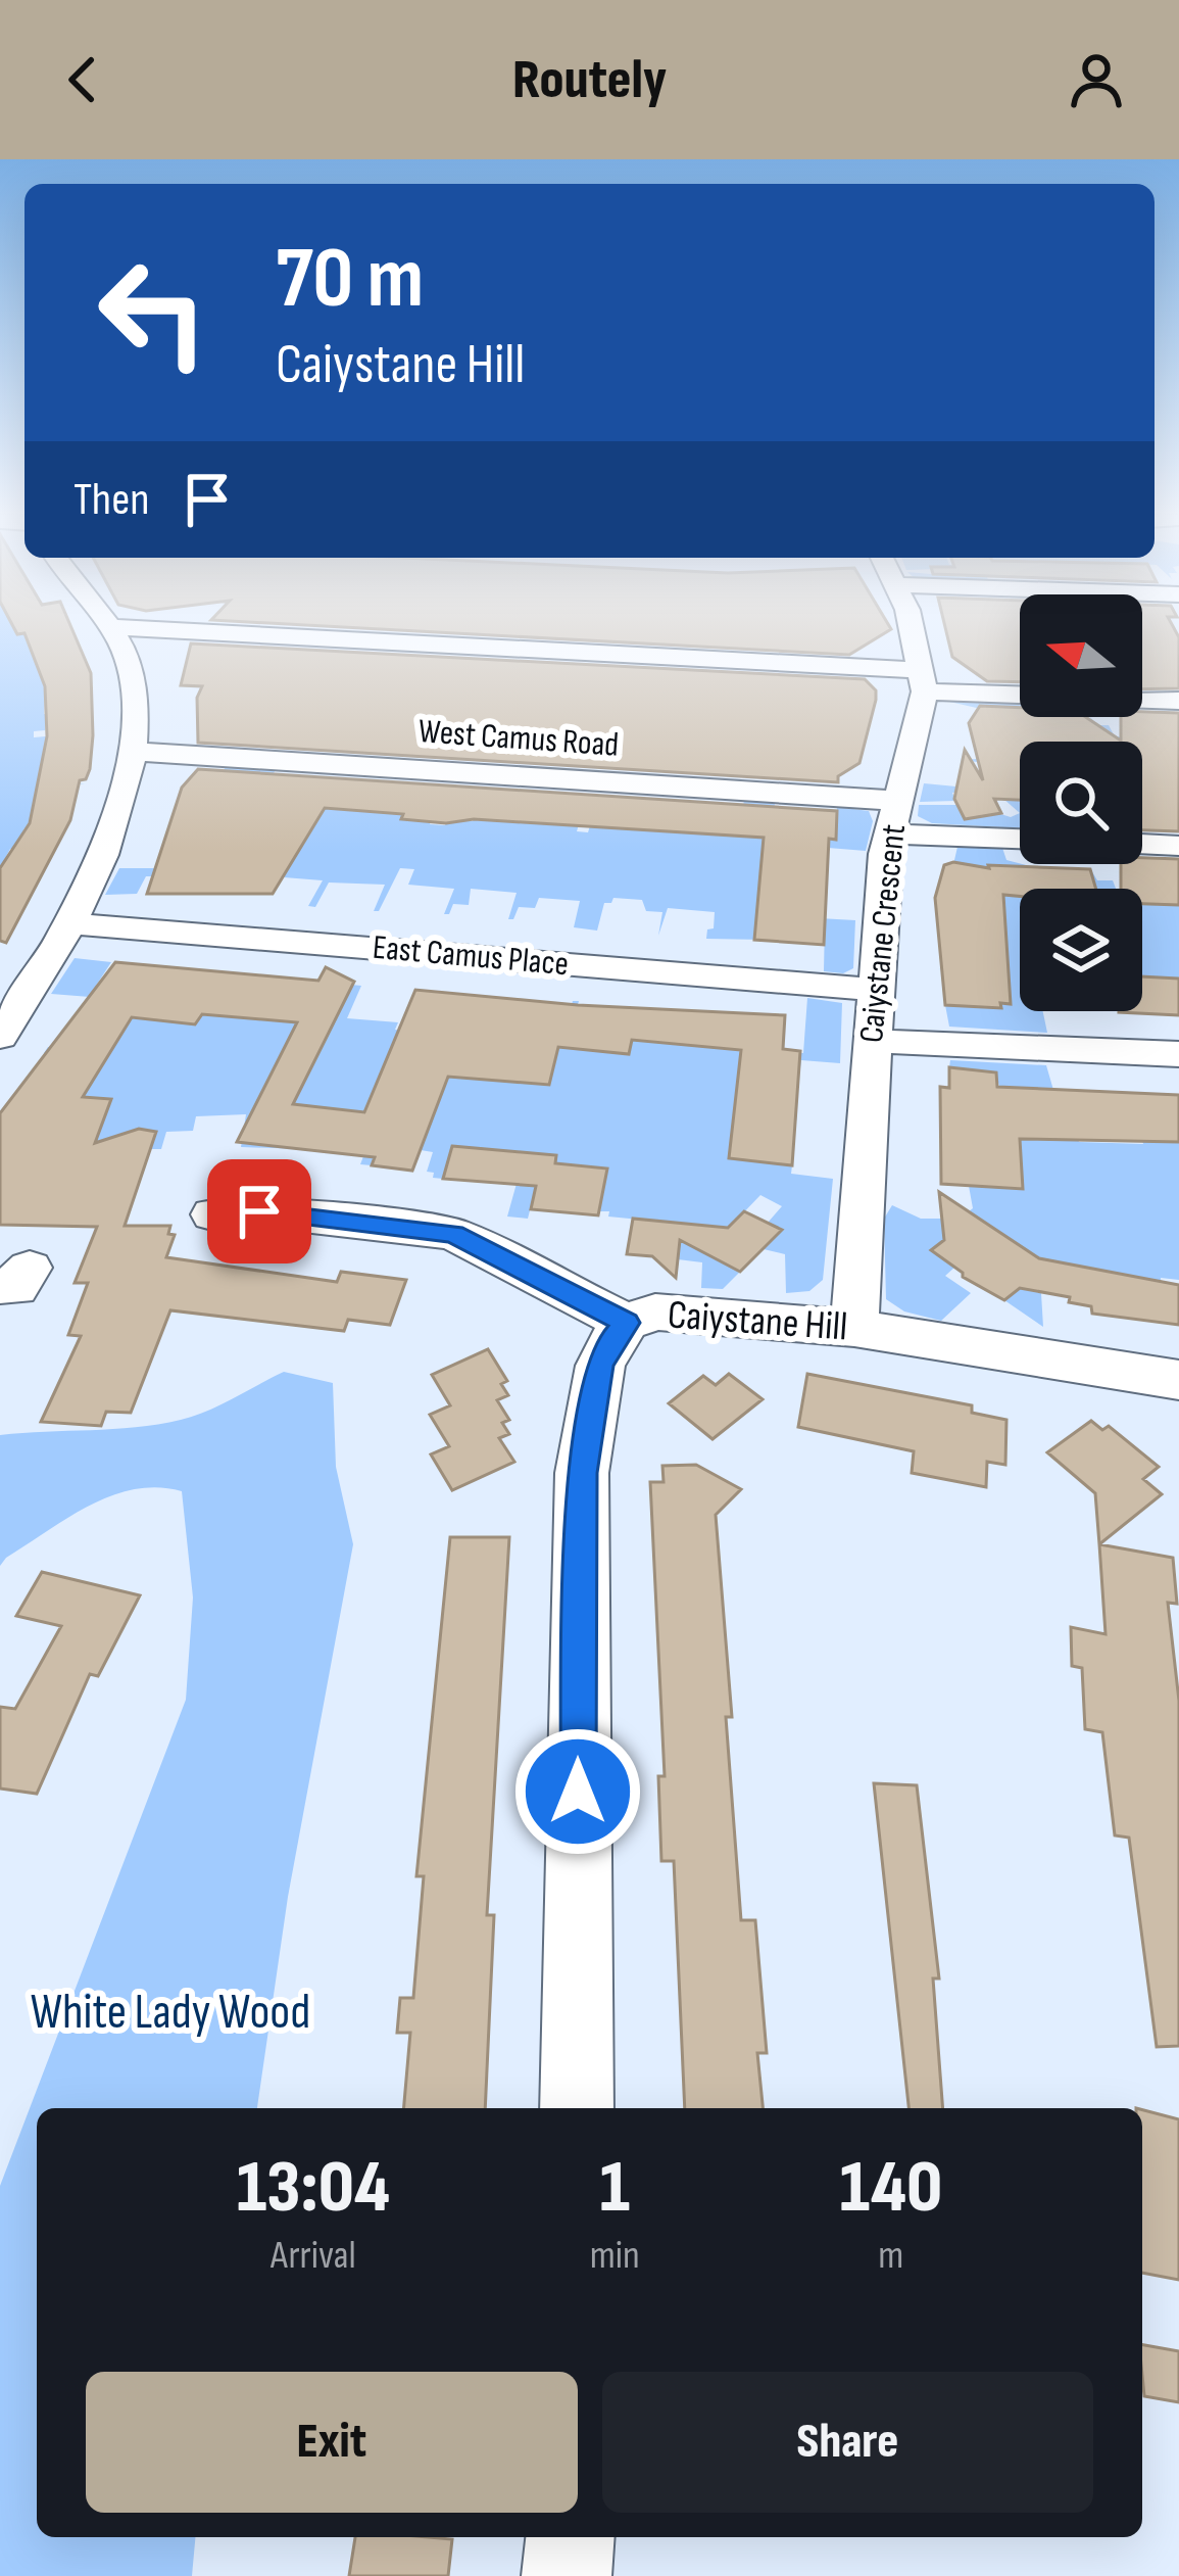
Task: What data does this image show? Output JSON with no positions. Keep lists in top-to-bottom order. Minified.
{"streets":{"street":["West Camus Road","Caiystane Crescent","East Camus Place","Caiystane Hill"]},"crossings":[["West Camus Road","Caiystane Crescent"],["Caiystane Crescent","East Camus Place"],["Caiystane Crescent","Caiystane Hill"]],"parks":["White Lady Wood"],"north":"left","page":{"header":"Routely","turn":["70 m","Caiystane Hill"],"then":"Then","eta":["13:04","Arrival","1","min","140","m"],"buttons":["Exit","Share"]}}
